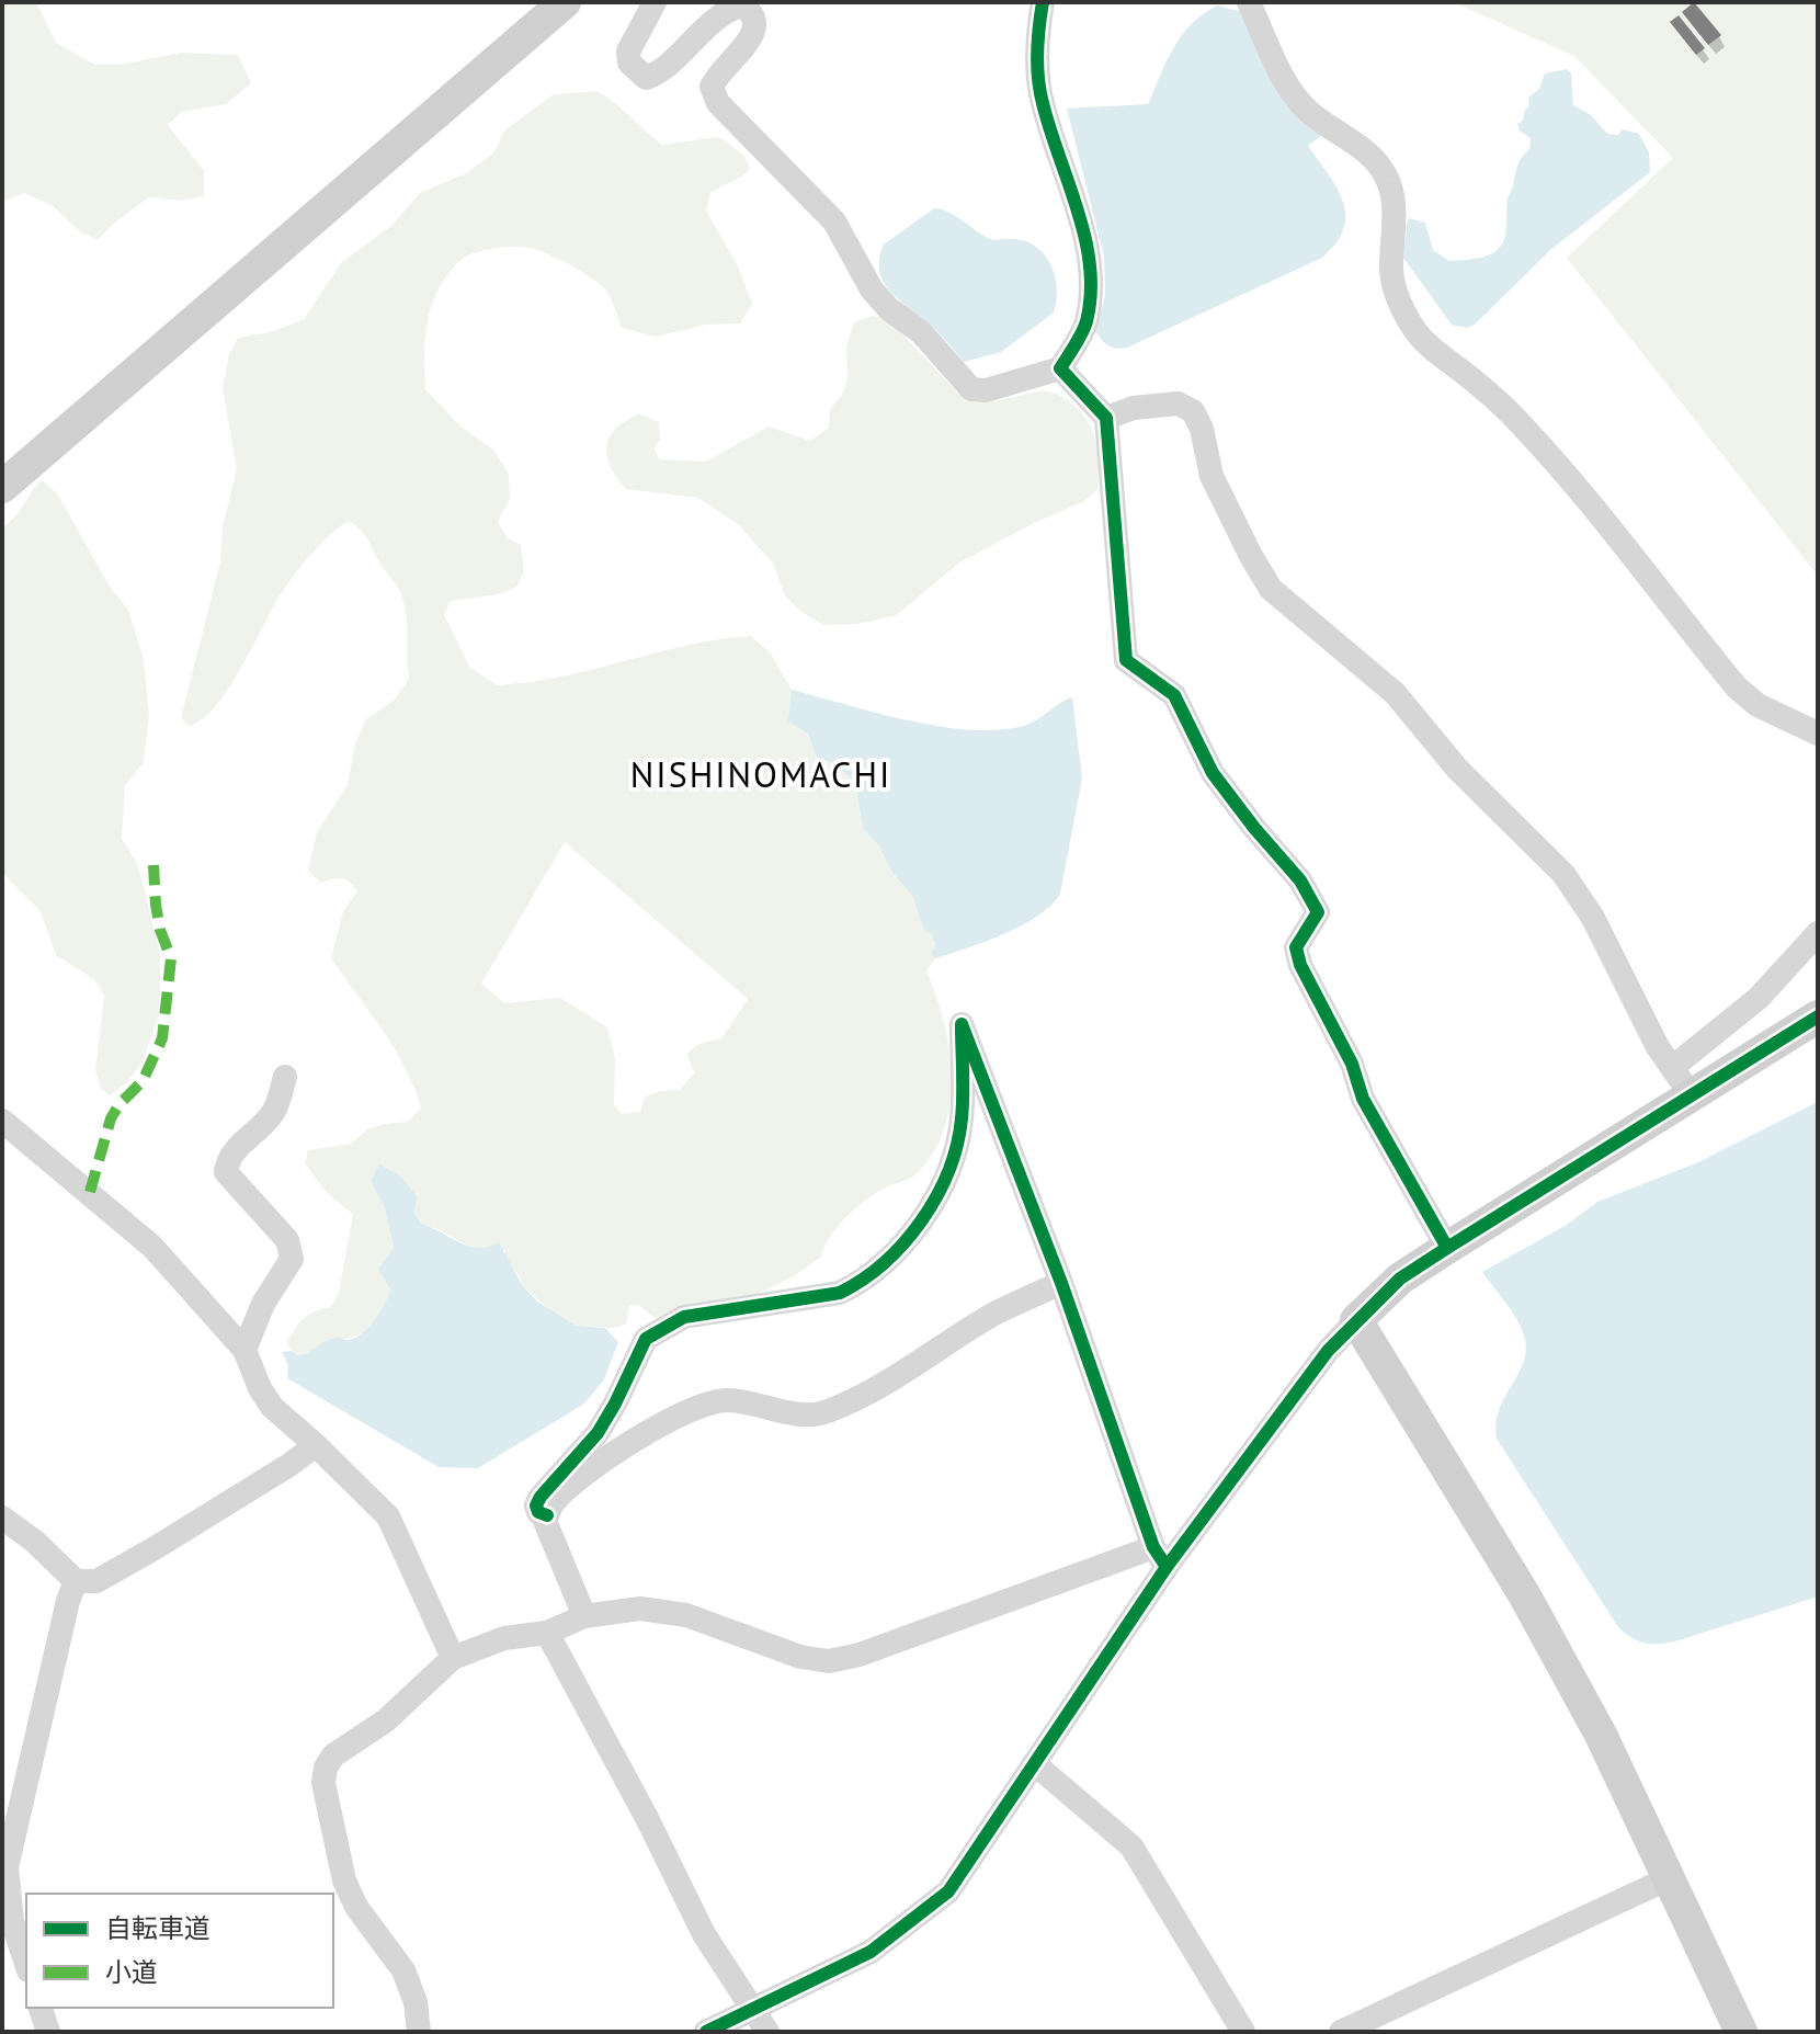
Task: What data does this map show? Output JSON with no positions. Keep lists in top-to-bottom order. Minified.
{"districts":["NISHINOMACHI"],"legend":["自転車道","小道"]}
